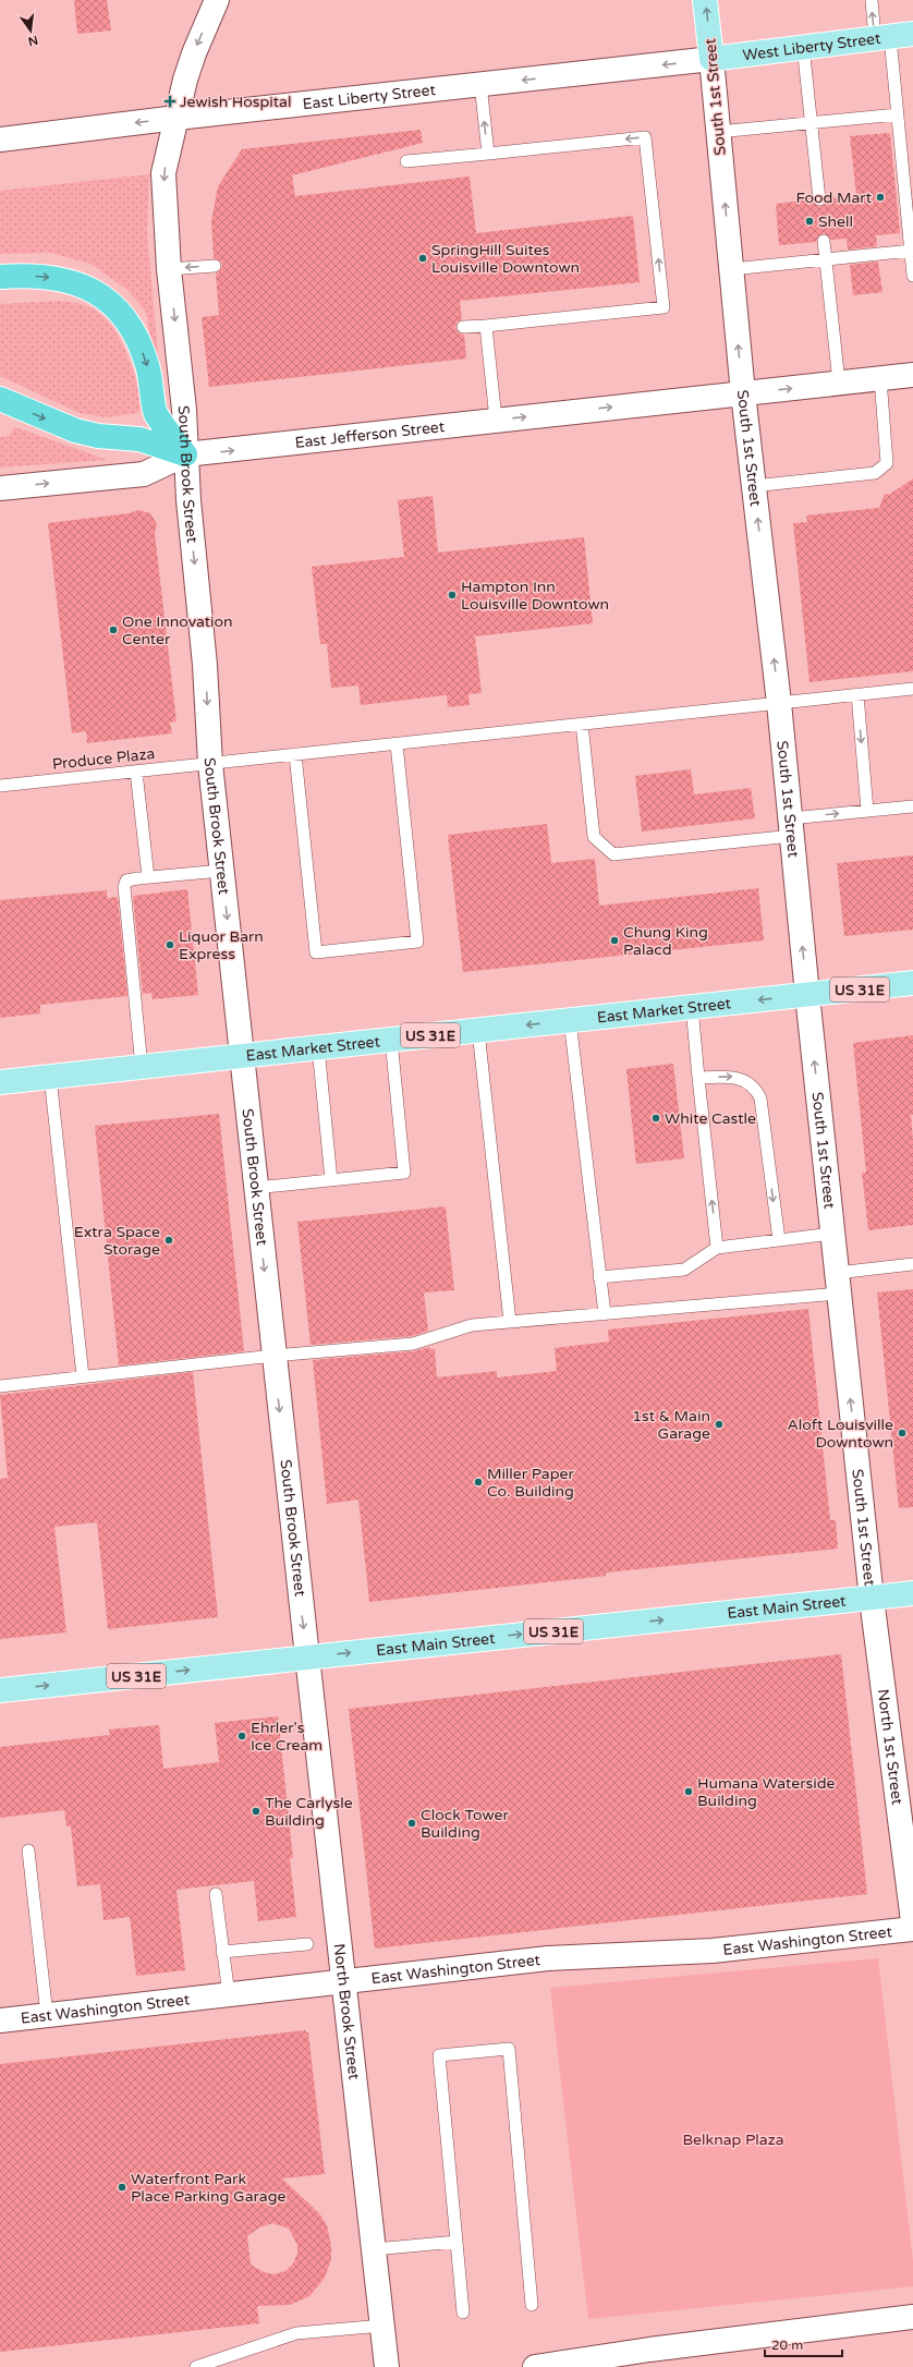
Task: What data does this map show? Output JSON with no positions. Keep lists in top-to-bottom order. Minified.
{"streets":{"main road":["West Liberty Street","South 1st Street","US 31E","East Market Street","East Main Street"],"street":["East Liberty Street","East Jefferson Street","South Brook Street","North 1st Street","East Washington Street","North Brook Street"],"lane":["Produce Plaza"]},"crossings":[["West Liberty Street","East Liberty Street"],["West Liberty Street","South 1st Street"],["East Liberty Street","South 1st Street"],["East Liberty Street","South Brook Street"],["South 1st Street","East Jefferson Street"],["South 1st Street","Produce Plaza"],["South 1st Street","US 31E"],["South 1st Street","East Market Street"],["South 1st Street","East Main Street"],["South 1st Street","North 1st Street"],["East Jefferson Street","South Brook Street"],["South Brook Street","Produce Plaza"],["South Brook Street","East Market Street"],["South Brook Street","East Main Street"],["South Brook Street","North Brook Street"],["US 31E","East Market Street"],["US 31E","East Main Street"],["US 31E","North 1st Street"],["East Main Street","North 1st Street"],["East Main Street","North Brook Street"],["East Washington Street","North Brook Street"]],"one_way":["East Liberty Street","South 1st Street","East Jefferson Street","South Brook Street","East Main Street"],"parks":["Belknap Plaza"],"places":{"health":["Jewish Hospital"],"other":["Food Mart","Shell","SpringHill Suites Louisville Downtown","Hampton Inn Louisville Downtown","One Innovation Center","Chung King Palacd","Liquor Barn Express","White Castle","Extra Space Storage","1st & Main Garage","Aloft Louisville Downtown","Miller Paper Co. Building","Ehrler's Ice Cream","Humana Waterside Building","The Carlysle Building","Clock Tower Building","Waterfront Park Place Parking Garage"]},"scale_bar":"20 m","north":"bottom"}
